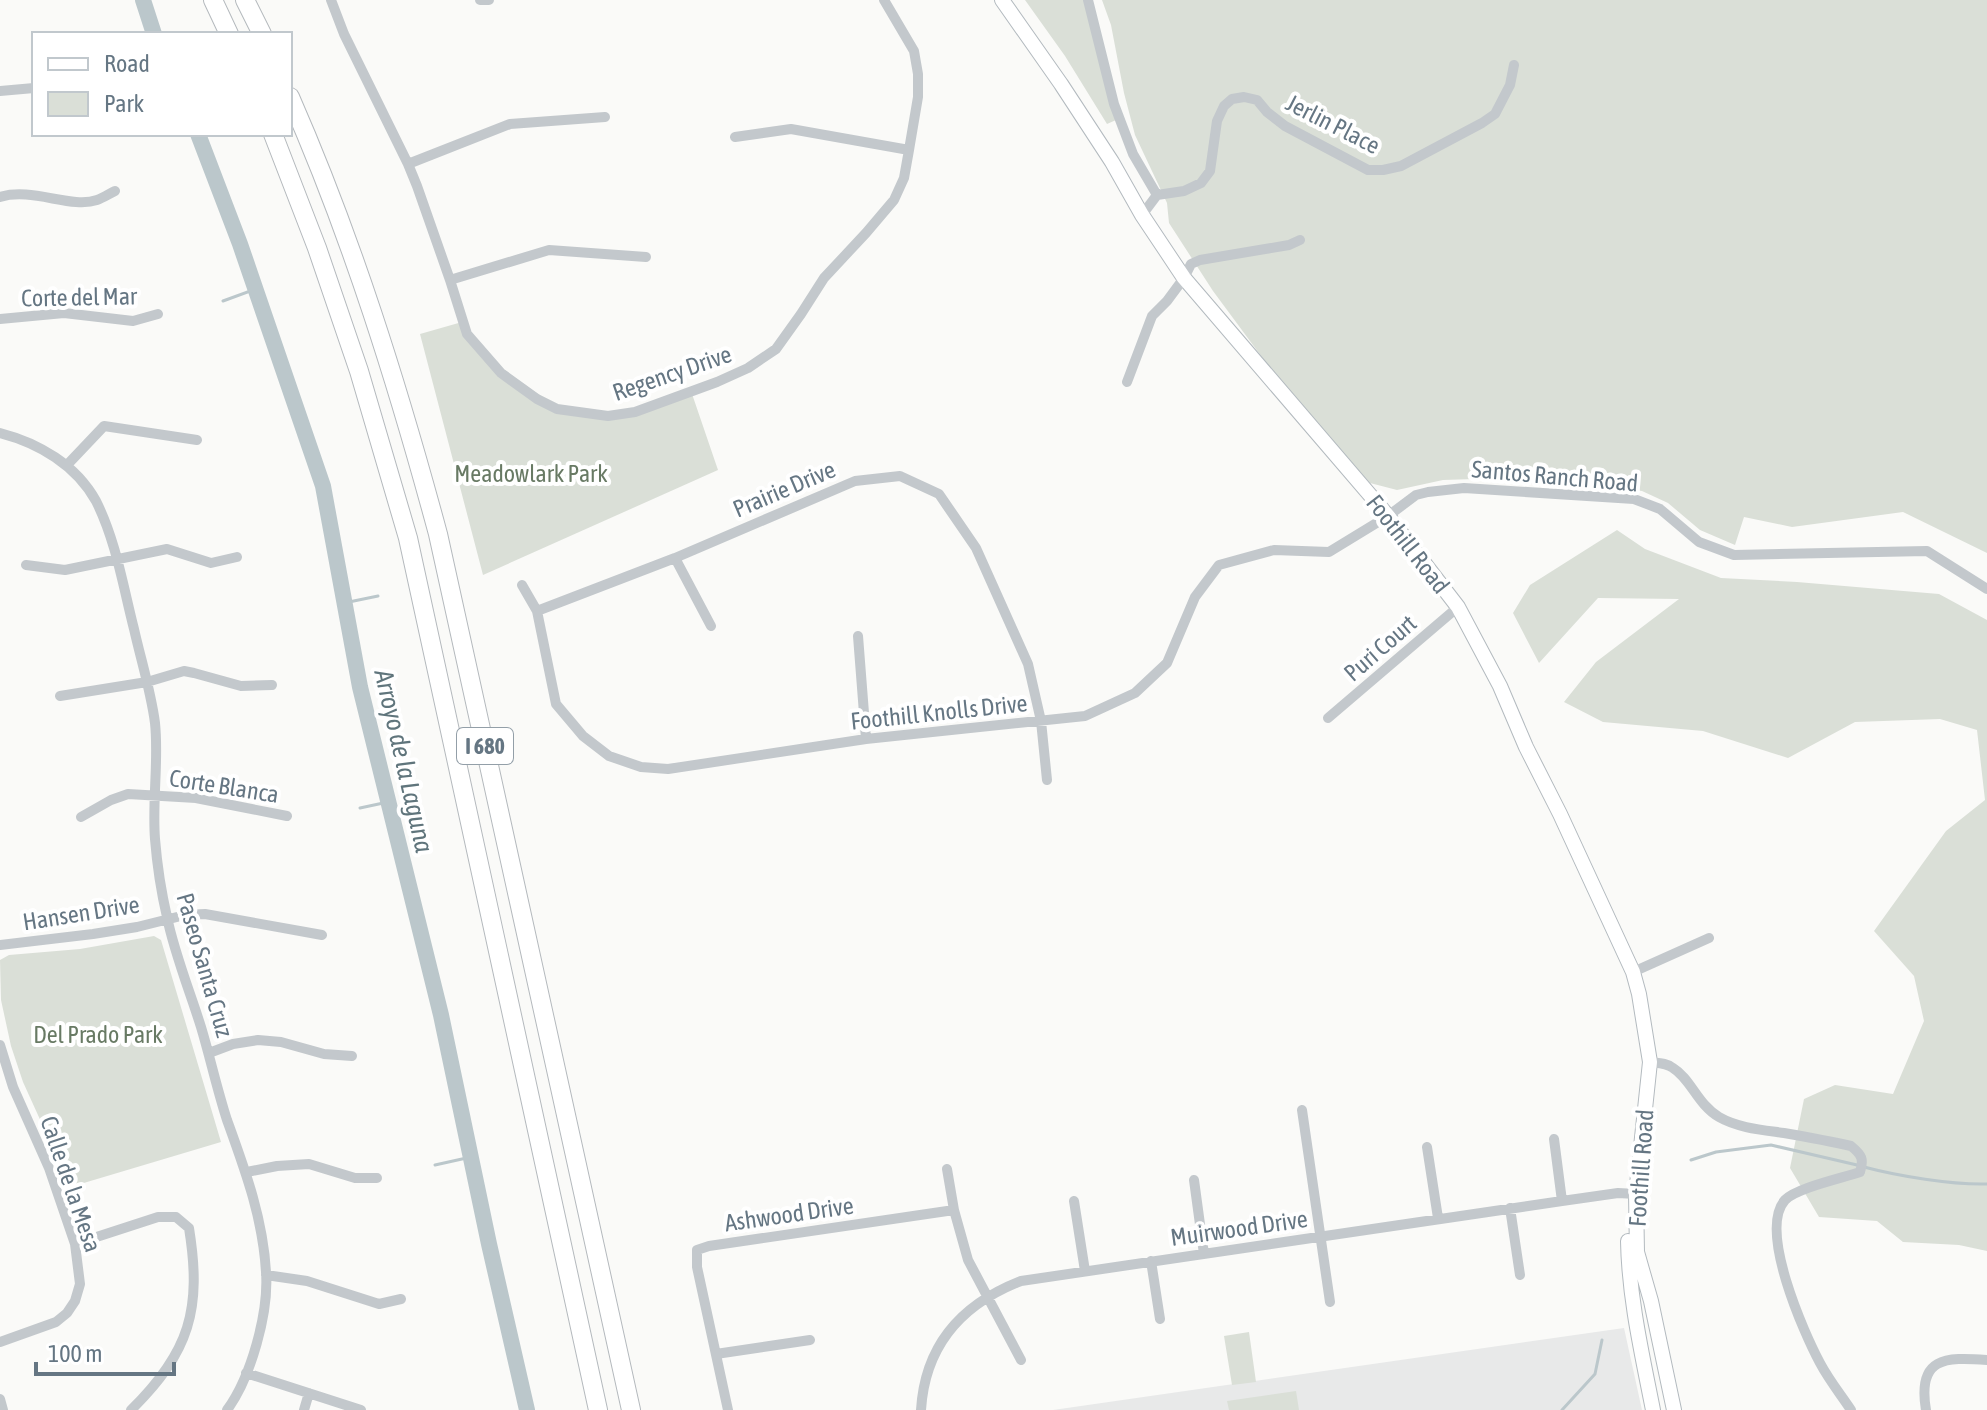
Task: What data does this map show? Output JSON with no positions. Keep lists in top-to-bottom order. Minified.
{"streets":{"highway":["I 680"],"main road":["Foothill Road"],"street":["Jerlin Place","Corte del Mar","Regency Drive","Santos Ranch Road","Prairie Drive","Puri Court","Foothill Knolls Drive","Corte Blanca","Hansen Drive","Paseo Santa Cruz","Calle de la Mesa","Ashwood Drive","Muirwood Drive"]},"crossings":[["Santos Ranch Road","Foothill Road"],["Santos Ranch Road","Foothill Knolls Drive"],["Prairie Drive","Foothill Knolls Drive"],["Foothill Road","Puri Court"],["Foothill Road","Foothill Knolls Drive"],["Foothill Road","Muirwood Drive"],["Corte Blanca","Paseo Santa Cruz"],["Hansen Drive","Paseo Santa Cruz"]],"water":["Arroyo de la Laguna"],"parks":["Meadowlark Park","Del Prado Park"],"legend":["Road","Park"],"scale_bar":"100 m"}
